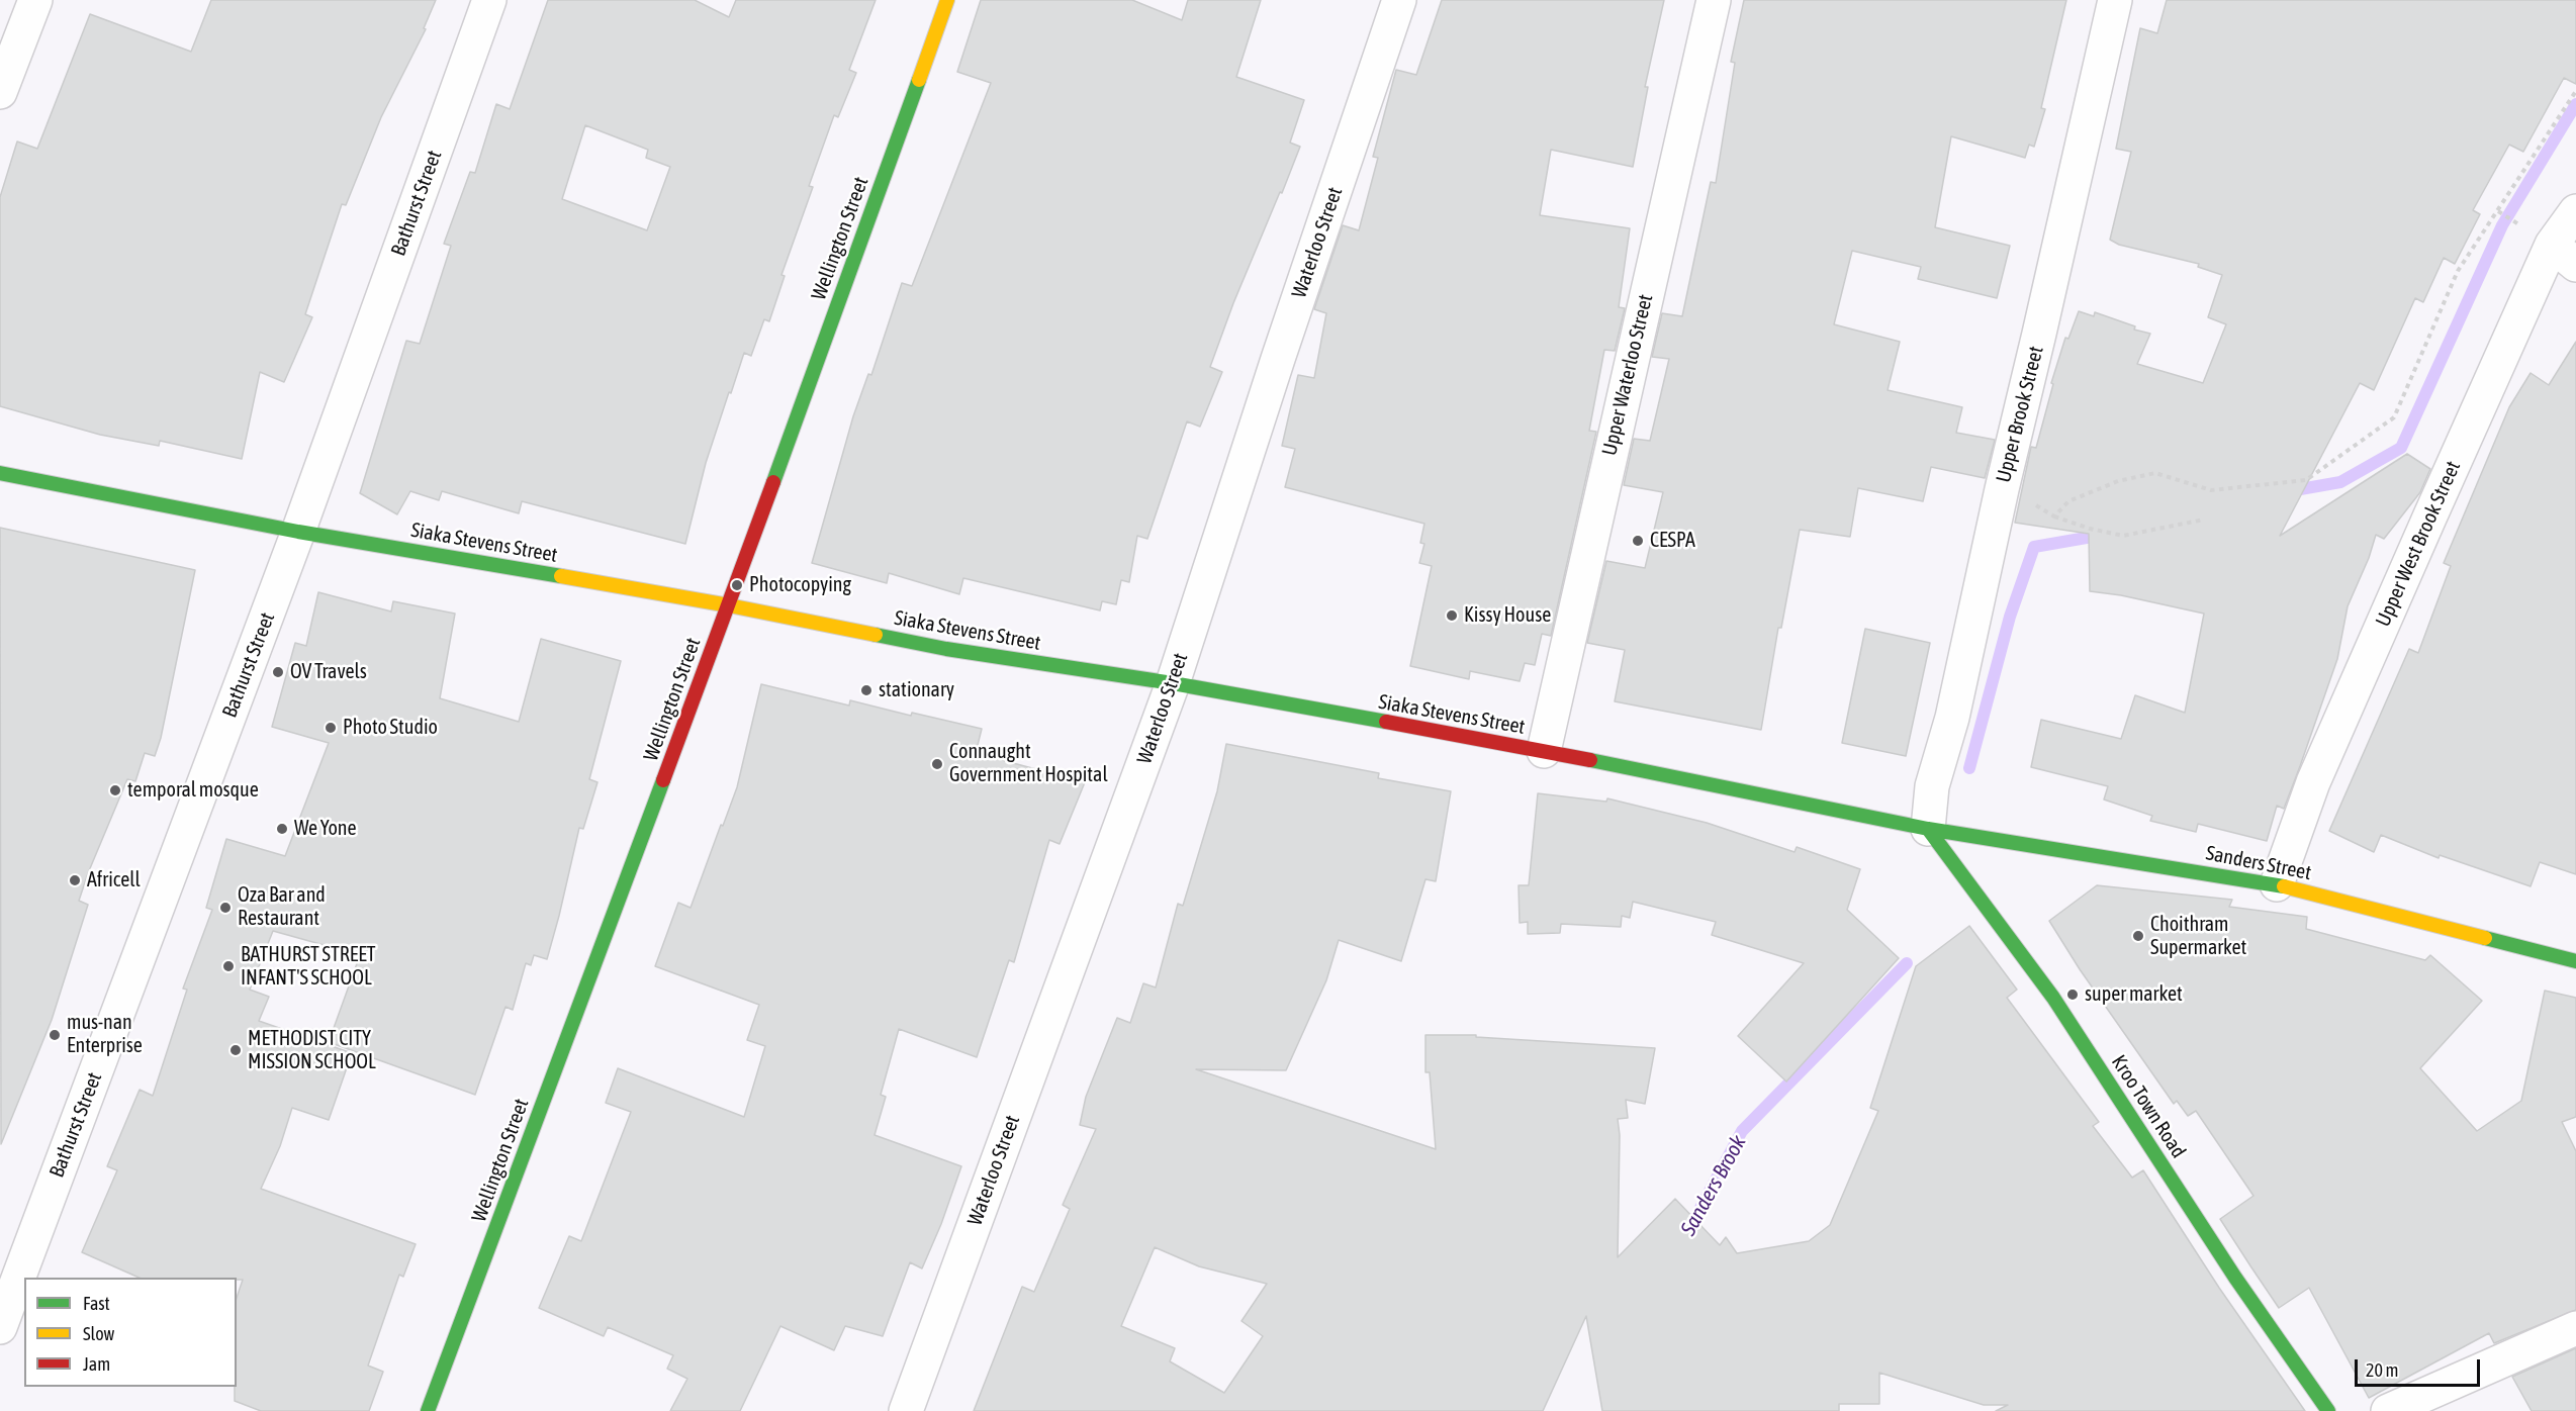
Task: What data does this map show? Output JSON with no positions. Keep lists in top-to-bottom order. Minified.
{"streets":{"main road":["Wellington Street","Siaka Stevens Street","Sanders Street","Kroo Town Road"],"street":["Bathurst Street","Waterloo Street","Upper Waterloo Street","Upper Brook Street","Upper West Brook Street"]},"crossings":[["Bathurst Street","Siaka Stevens Street"],["Wellington Street","Siaka Stevens Street"],["Waterloo Street","Siaka Stevens Street"],["Upper Waterloo Street","Siaka Stevens Street"],["Upper Brook Street","Siaka Stevens Street"],["Upper Brook Street","Sanders Street"],["Upper Brook Street","Kroo Town Road"],["Siaka Stevens Street","Sanders Street"],["Siaka Stevens Street","Kroo Town Road"],["Upper West Brook Street","Sanders Street"],["Sanders Street","Kroo Town Road"]],"water":["Sanders Brook"],"places":["CESPA","Photocopying","Kissy House","OV Travels","stationary","Photo Studio","Connaught Government Hospital","temporal mosque","We Yone","Africell","Oza Bar and Restaurant","Choithram Supermarket","BATHURST STREET INFANT'S SCHOOL","super market","mus-nan Enterprise","METHODIST CITY MISSION SCHOOL"],"legend":["Fast","Slow","Jam"],"scale_bar":"20 m"}
